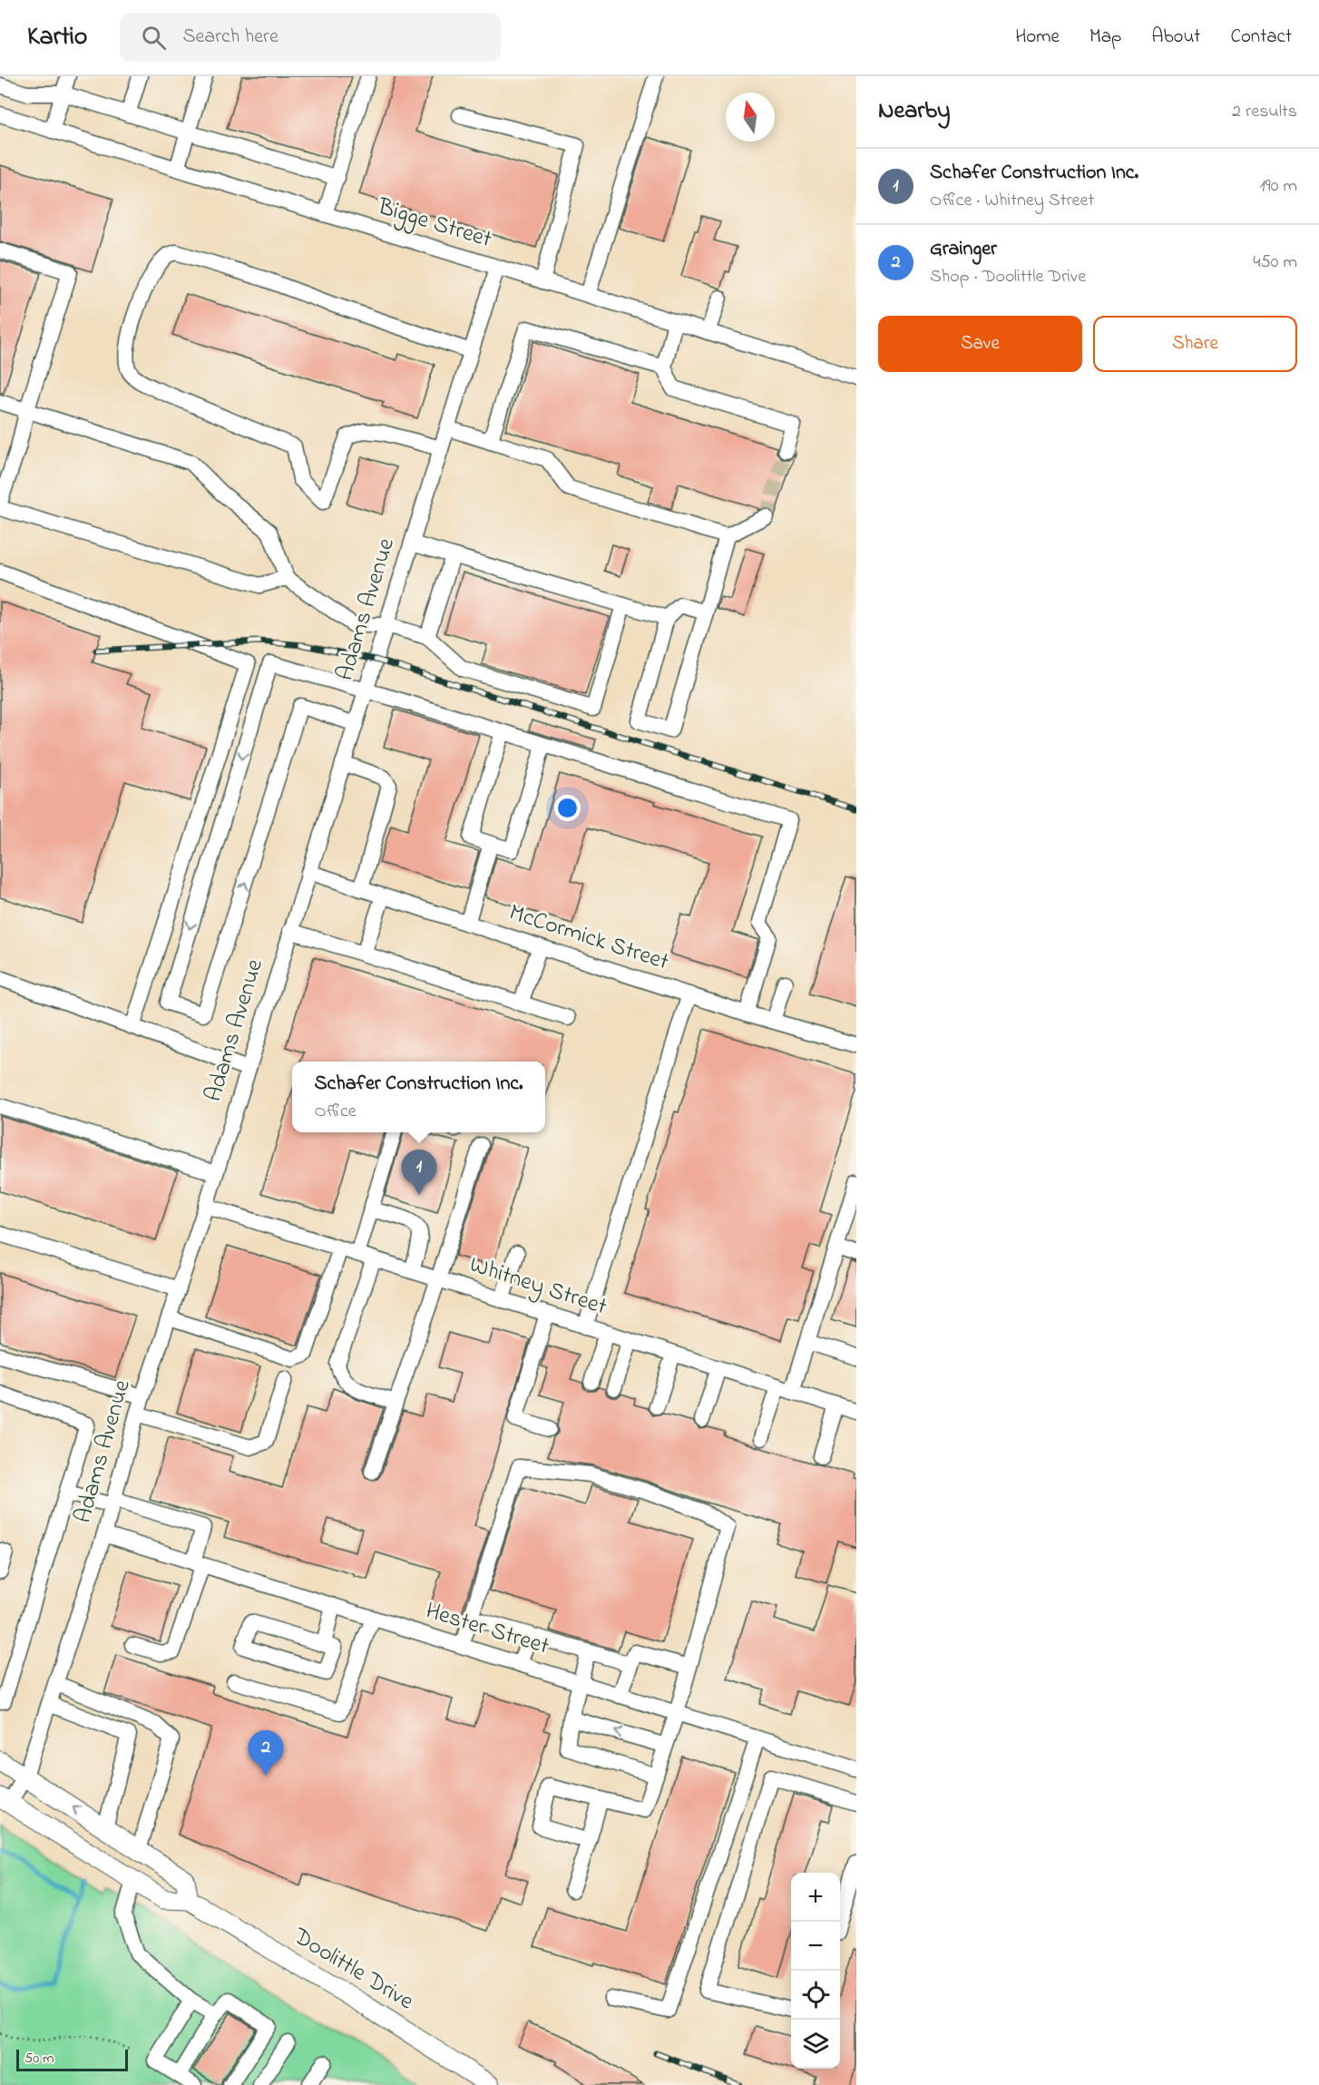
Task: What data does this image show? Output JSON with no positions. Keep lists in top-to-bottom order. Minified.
{"streets":{"main road":["Doolittle Drive"],"street":["Bigge Street","Adams Avenue","McCormick Street","Whitney Street","Hester Street"]},"crossings":[["Bigge Street","Adams Avenue"],["Adams Avenue","McCormick Street"],["Adams Avenue","Whitney Street"],["Adams Avenue","Hester Street"],["Adams Avenue","Doolittle Drive"]],"scale_bar":"50 m","north":"top","page":{"header":"Kartio","search":"Search here","nav":["Home","Map","About","Contact"],"heading":["Nearby","2 results"],"list":[{"mark":"1","name":"Schafer Construction Inc.","note":"Office · Whitney Street","value":"190 m"},{"mark":"2","name":"Grainger","note":"Shop · Doolittle Drive","value":"450 m"}],"buttons":["Save","Share"],"popup":["Schafer Construction Inc.","Office"],"pins":["1","2"],"map_buttons":["+","−"],"scale":"50 m"}}
